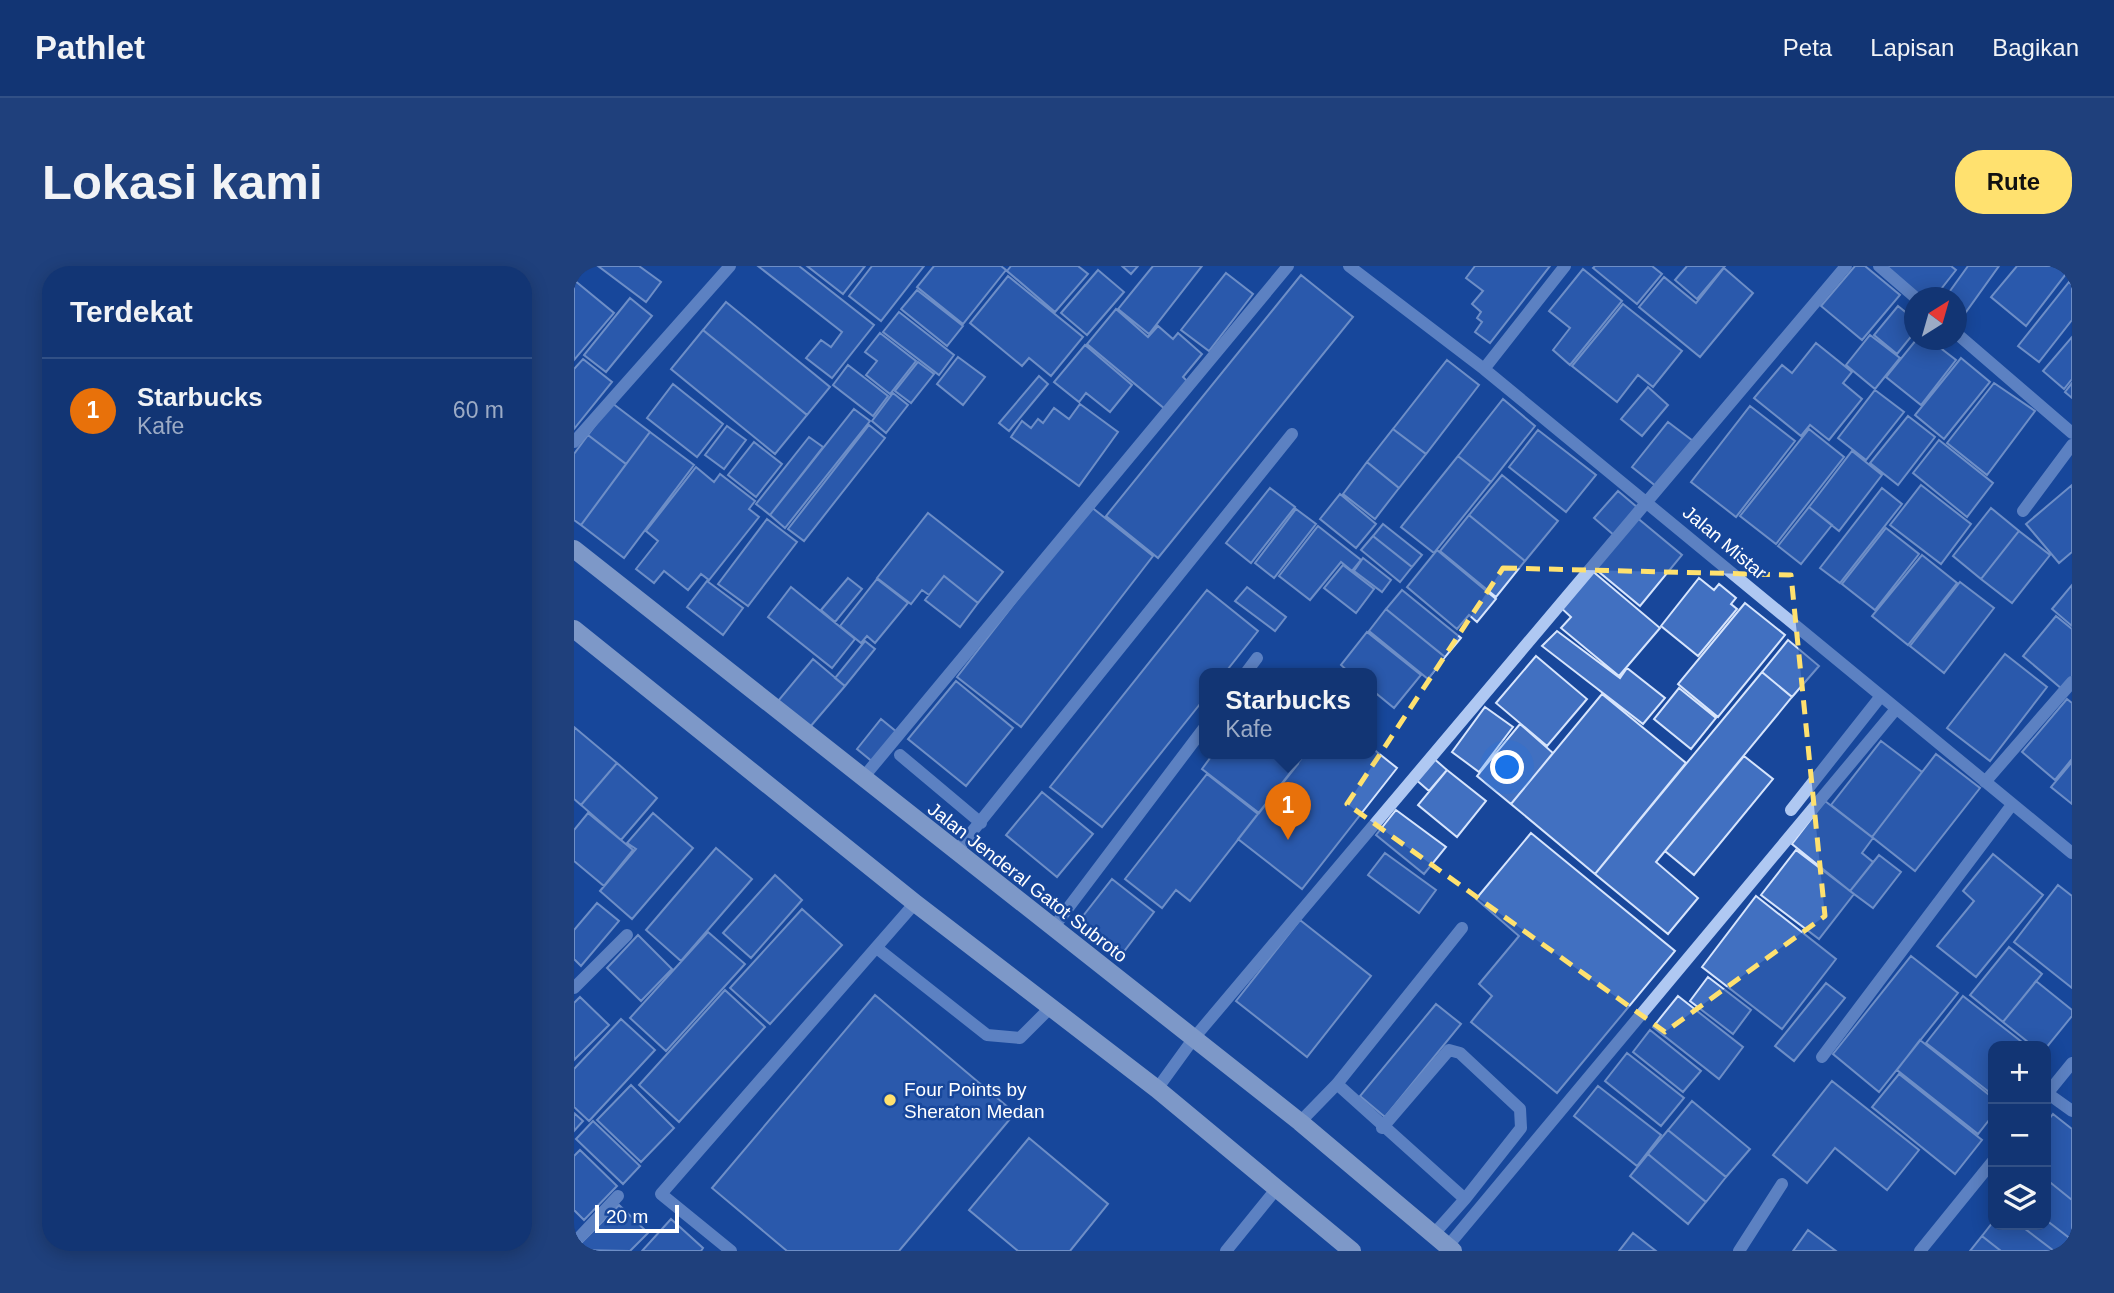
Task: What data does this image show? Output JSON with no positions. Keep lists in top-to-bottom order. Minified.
{"streets":{"main road":["Jalan Jenderal Gatot Subroto"],"street":["Jalan Mistar"]},"places":["Four Points by Sheraton Medan"],"scale_bar":"20 m","north":"top right","page":{"header":"Pathlet","nav":["Peta","Lapisan","Bagikan"],"buttons":"Rute","title":"Lokasi kami","heading":"Terdekat","list":[{"mark":"1","name":"Starbucks","note":"Kafe","value":"60 m"}],"popup":["Starbucks","Kafe"],"pins":"1","map_buttons":["+","−"],"scale":"20 m"}}
